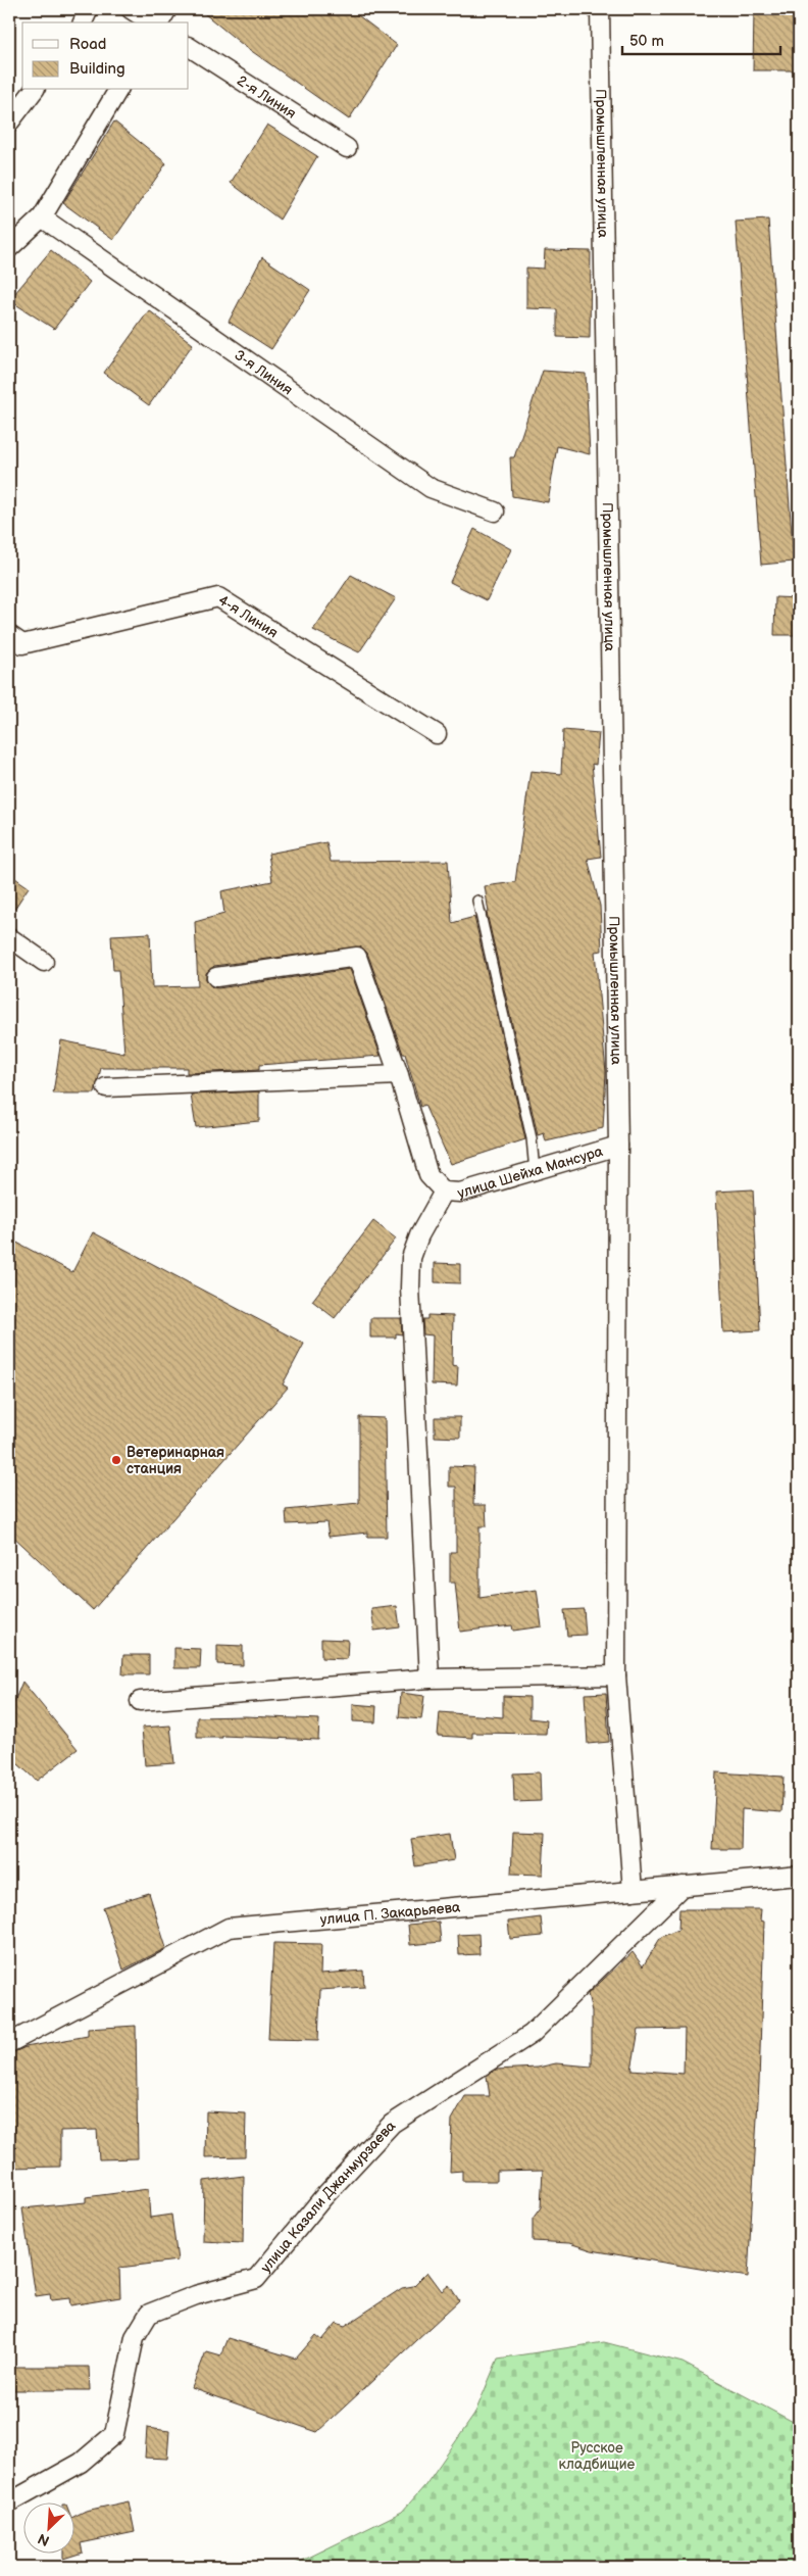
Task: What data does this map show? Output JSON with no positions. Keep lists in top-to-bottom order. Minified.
{"streets":{"street":["2-я Линия","Промышленная улица","3-я Линия","4-я Линия","улица Шейха Мансура","улица П. Закарьяева","улица Казали Джанмурзаева"]},"crossings":[["Промышленная улица","улица Шейха Мансура"],["Промышленная улица","улица П. Закарьяева"],["улица П. Закарьяева","улица Казали Джанмурзаева"]],"parks":["Русское кладбищие"],"places":["Ветеринарная станция"],"legend":["Road","Building"],"scale_bar":"50 m","north":"bottom left"}
